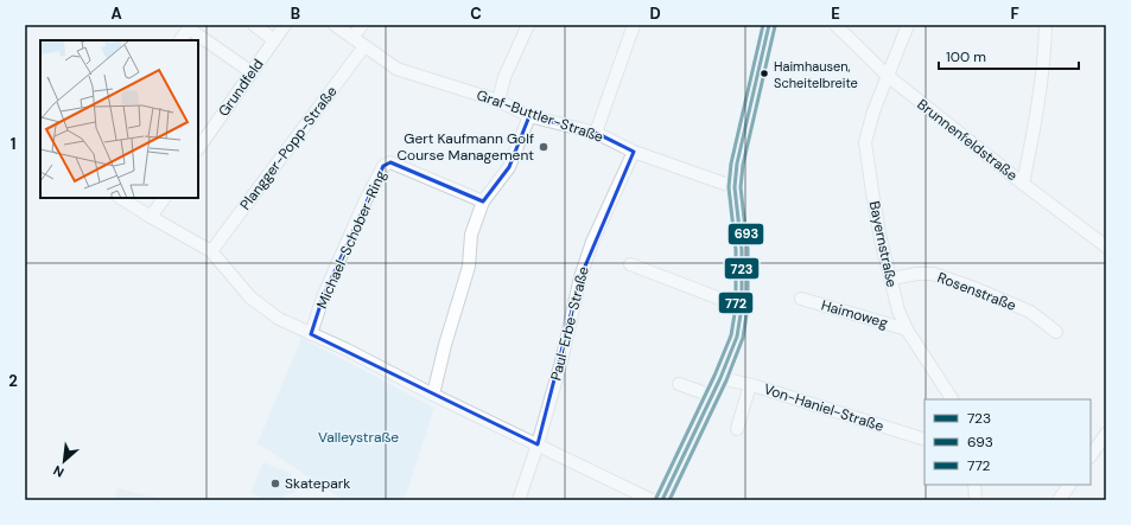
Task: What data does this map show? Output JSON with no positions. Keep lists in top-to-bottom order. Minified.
{"streets":{"street":["Grundfeld","Graf-Buttler-Straße","Brunnenfeldstraße","Plangger-Popp-Straße","Michael-Schober-Ring","Bayernstraße","Rosenstraße","Haimoweg","Paul-Erbe-Straße","Von-Haniel-Straße"]},"crossings":[["Graf-Buttler-Straße","Plangger-Popp-Straße"],["Graf-Buttler-Straße","Paul-Erbe-Straße"],["Brunnenfeldstraße","Bayernstraße"],["Bayernstraße","Rosenstraße"],["Bayernstraße","Haimoweg"]],"parks":["Valleystraße"],"places":["Haimhausen, Scheitelbreite","Gert Kaufmann Golf Course Management","Skatepark"],"lines":["transit line 723","transit line 772","transit line 693"],"legend":["723","693","772"],"scale_bar":"100 m","north":"bottom left","grid":{"columns":["A","B","C","D","E","F"],"rows":["1","2"]}}
